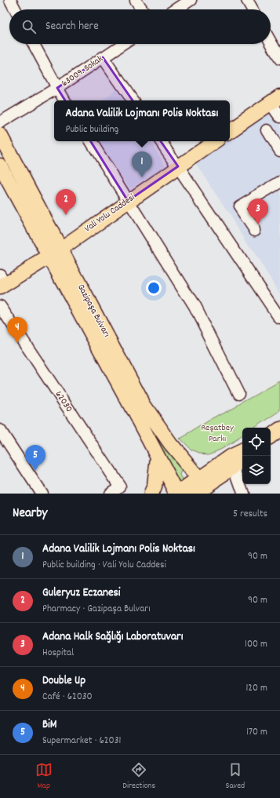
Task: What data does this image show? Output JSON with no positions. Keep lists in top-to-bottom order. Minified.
{"streets":{"main road":["Vali Yolu Caddesi","Gazipaşa Bulvarı"],"street":["63009. Sokak","62030"]},"crossings":[["Vali Yolu Caddesi","Gazipaşa Bulvarı"]],"parks":["Reşatbey Parkı"],"page":{"search":"Search here","popup":["Adana Valilik Lojmanı Polis Noktası","Public building"],"pins":["1","2","3","4","5"],"heading":["Nearby","5 results"],"list":[{"mark":"1","name":"Adana Valilik Lojmanı Polis Noktası","note":"Public building · Vali Yolu Caddesi","value":"90 m"},{"mark":"2","name":"Guleryuz Eczanesi","note":"Pharmacy · Gazipaşa Bulvarı","value":"90 m"},{"mark":"3","name":"Adana Halk Sağlığı Laboratuvarı","note":"Hospital","value":"100 m"},{"mark":"4","name":"Double Up","note":"Café · 62030","value":"120 m"},{"mark":"5","name":"BiM","note":"Supermarket · 62031","value":"170 m"}],"nav":["Map","Directions","Saved"]}}
